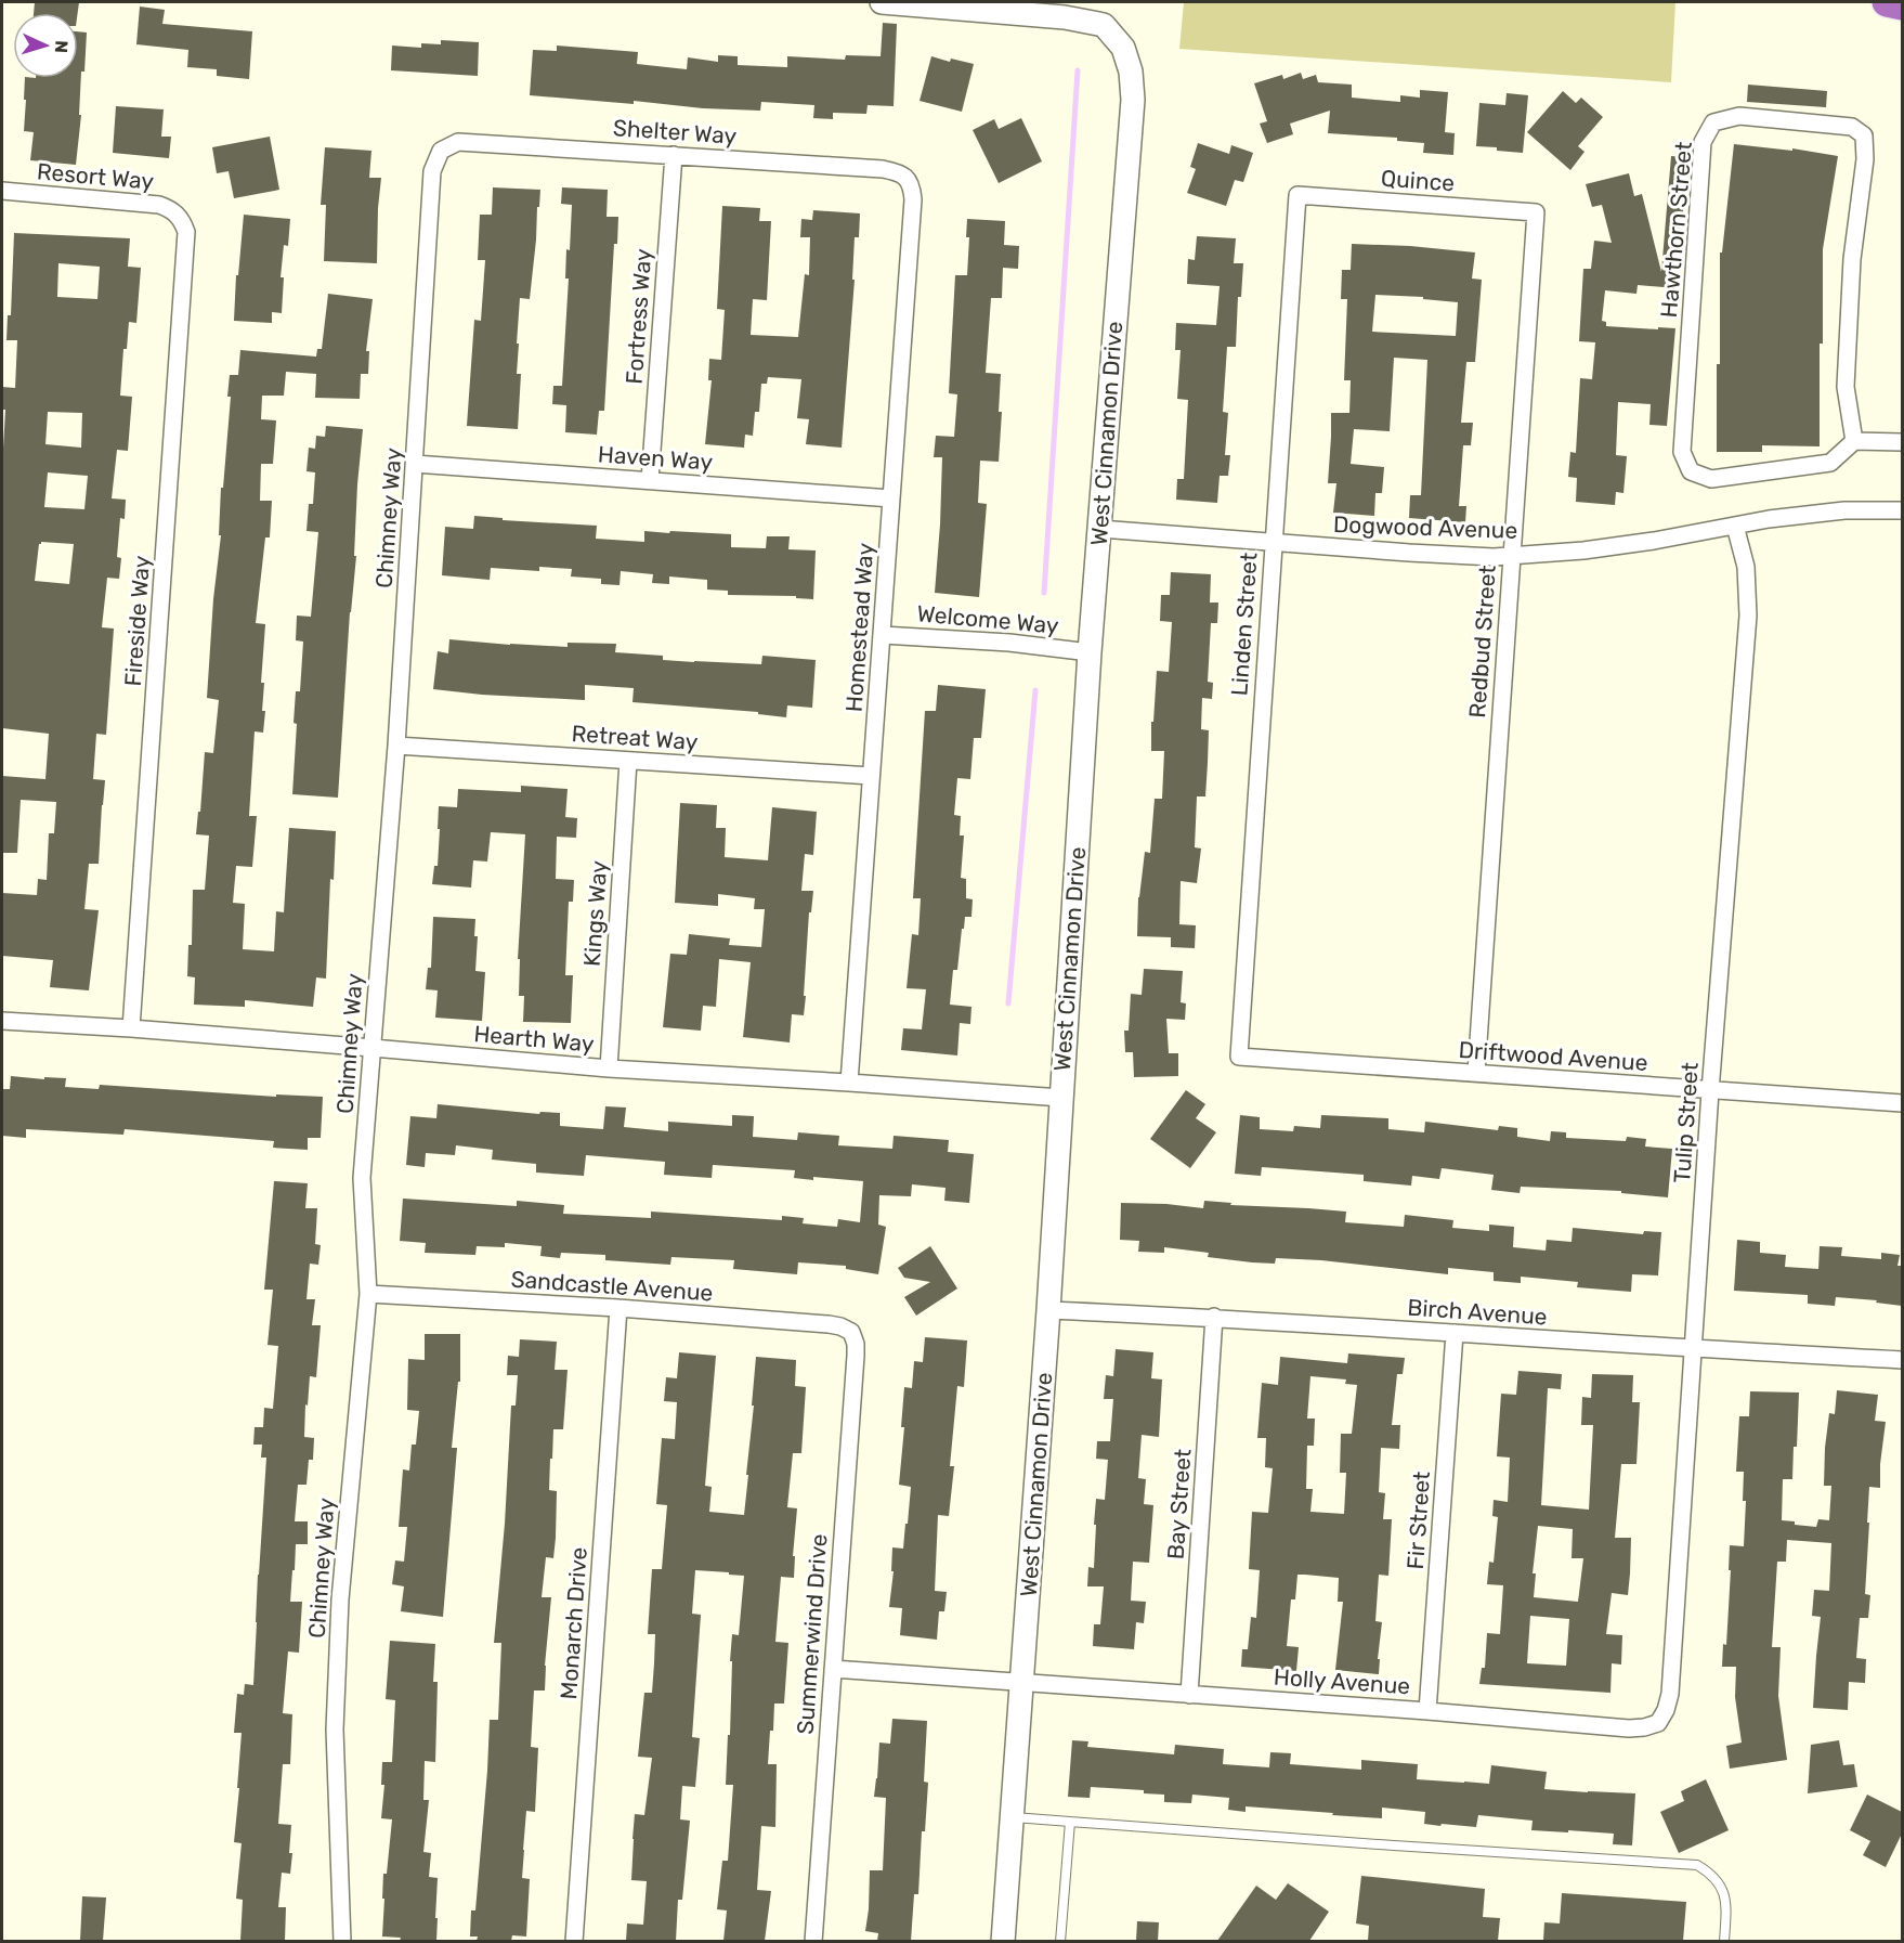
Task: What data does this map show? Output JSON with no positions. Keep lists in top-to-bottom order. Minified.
{"streets":{"main road":["West Cinnamon Drive"],"street":["Shelter Way","Resort Way","Quince","Hawthorn Street","Fortress Way","Haven Way","Chimney Way","Dogwood Avenue","Welcome Way","Fireside Way","Linden Street","Homestead Way","Redbud Street","Retreat Way","Kings Way","Hearth Way","Driftwood Avenue","Tulip Street","Sandcastle Avenue","Birch Avenue","Bay Street","Fir Street","Monarch Drive","Summerwind Drive","Holly Avenue"]},"crossings":[["Shelter Way","Fortress Way"],["Shelter Way","Chimney Way"],["Shelter Way","Homestead Way"],["Resort Way","Fireside Way"],["Quince","Linden Street"],["Quince","Redbud Street"],["Fortress Way","Haven Way"],["West Cinnamon Drive","Dogwood Avenue"],["West Cinnamon Drive","Welcome Way"],["West Cinnamon Drive","Hearth Way"],["West Cinnamon Drive","Birch Avenue"],["West Cinnamon Drive","Holly Avenue"],["Haven Way","Chimney Way"],["Haven Way","Homestead Way"],["Chimney Way","Retreat Way"],["Chimney Way","Hearth Way"],["Chimney Way","Sandcastle Avenue"],["Dogwood Avenue","Linden Street"],["Dogwood Avenue","Redbud Street"],["Dogwood Avenue","Tulip Street"],["Welcome Way","Homestead Way"],["Fireside Way","Hearth Way"],["Linden Street","Driftwood Avenue"],["Homestead Way","Retreat Way"],["Homestead Way","Hearth Way"],["Redbud Street","Driftwood Avenue"],["Retreat Way","Kings Way"],["Kings Way","Hearth Way"],["Driftwood Avenue","Tulip Street"],["Tulip Street","Birch Avenue"],["Tulip Street","Holly Avenue"],["Sandcastle Avenue","Monarch Drive"],["Sandcastle Avenue","Summerwind Drive"],["Birch Avenue","Bay Street"],["Birch Avenue","Fir Street"],["Bay Street","Holly Avenue"],["Fir Street","Holly Avenue"],["Summerwind Drive","Holly Avenue"]],"north":"right"}
